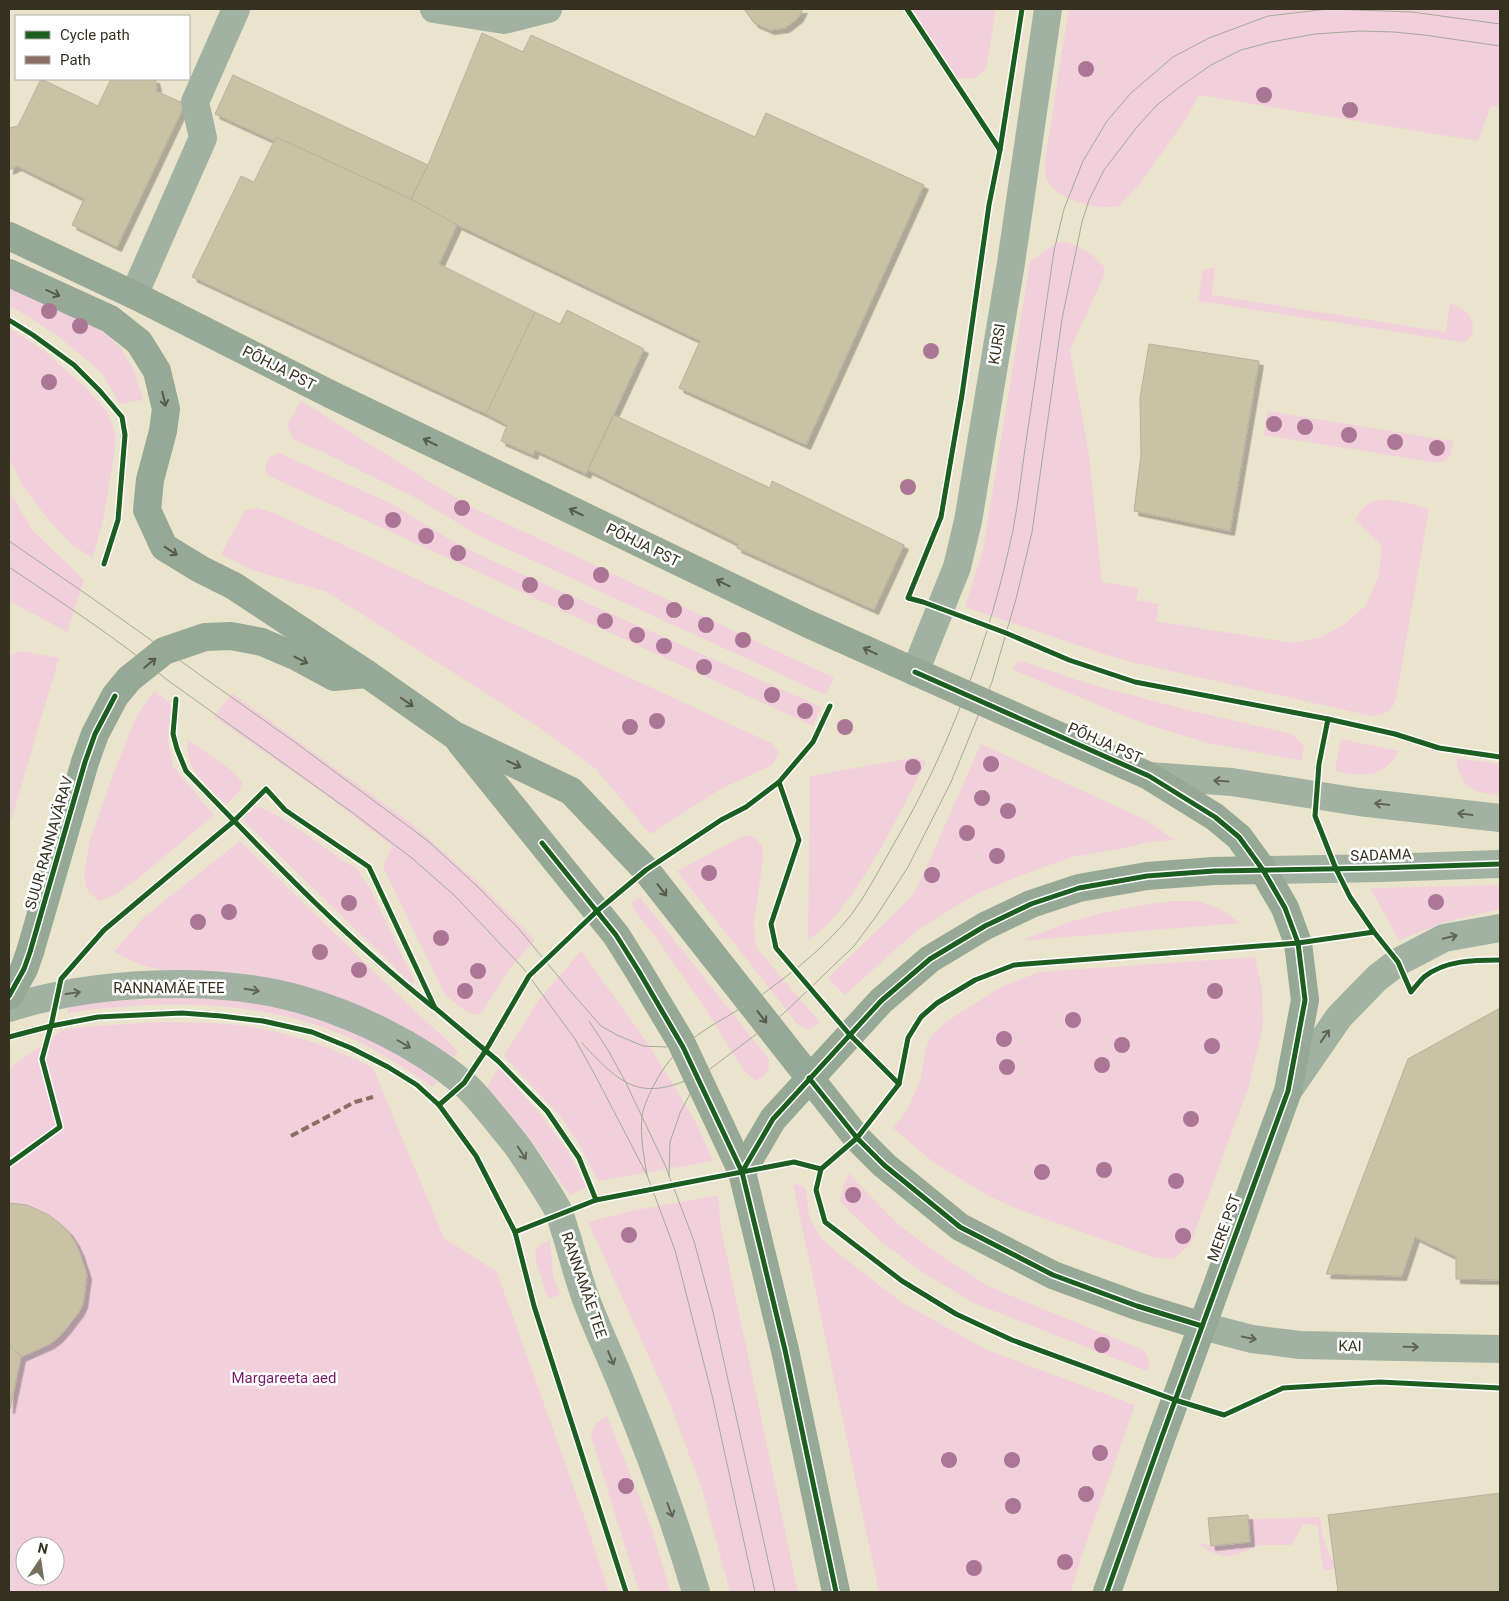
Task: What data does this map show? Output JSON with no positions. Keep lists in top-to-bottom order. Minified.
{"streets":{"main road":["PÕHJA PST","SUUR RANNAVÄRAV","MERE PST"],"street":["KURSI","SADAMA","RANNAMÄE TEE","KAI"]},"crossings":[["KURSI","PÕHJA PST"],["PÕHJA PST","SADAMA"],["PÕHJA PST","MERE PST"],["SADAMA","MERE PST"],["MERE PST","KAI"]],"one_way":["PÕHJA PST","SUUR RANNAVÄRAV","RANNAMÄE TEE","KAI"],"parks":["Margareeta aed"],"legend":["Cycle path","Path"],"north":"top"}
